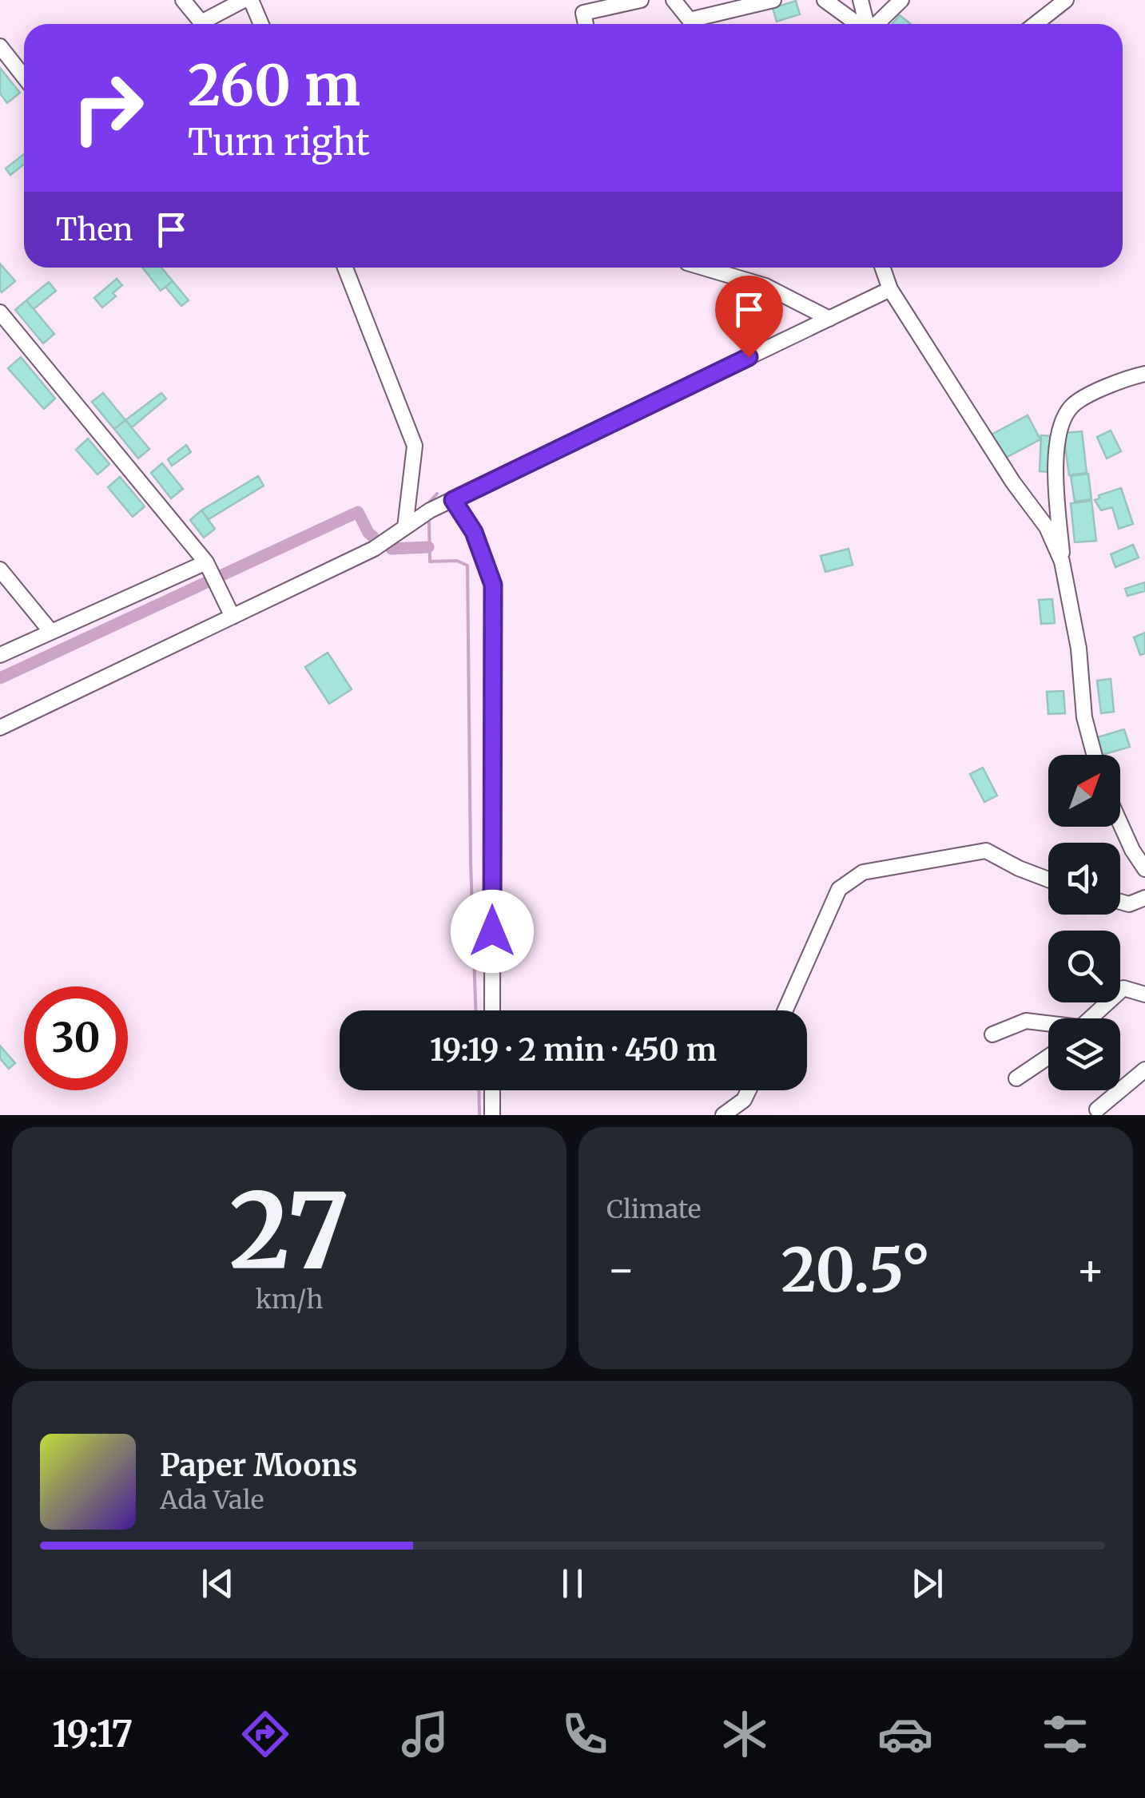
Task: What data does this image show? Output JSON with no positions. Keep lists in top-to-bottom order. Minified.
{"north":"top right","page":{"turn":["260 m","Turn right"],"then":"Then","limit":"30","trip":"19:19 · 2 min · 450 m","tile":[["27","km/h"],"Climate"],"heat":["−","20.5°","+"],"song":["Paper Moons","Ada Vale"],"tabs":"19:17"}}
